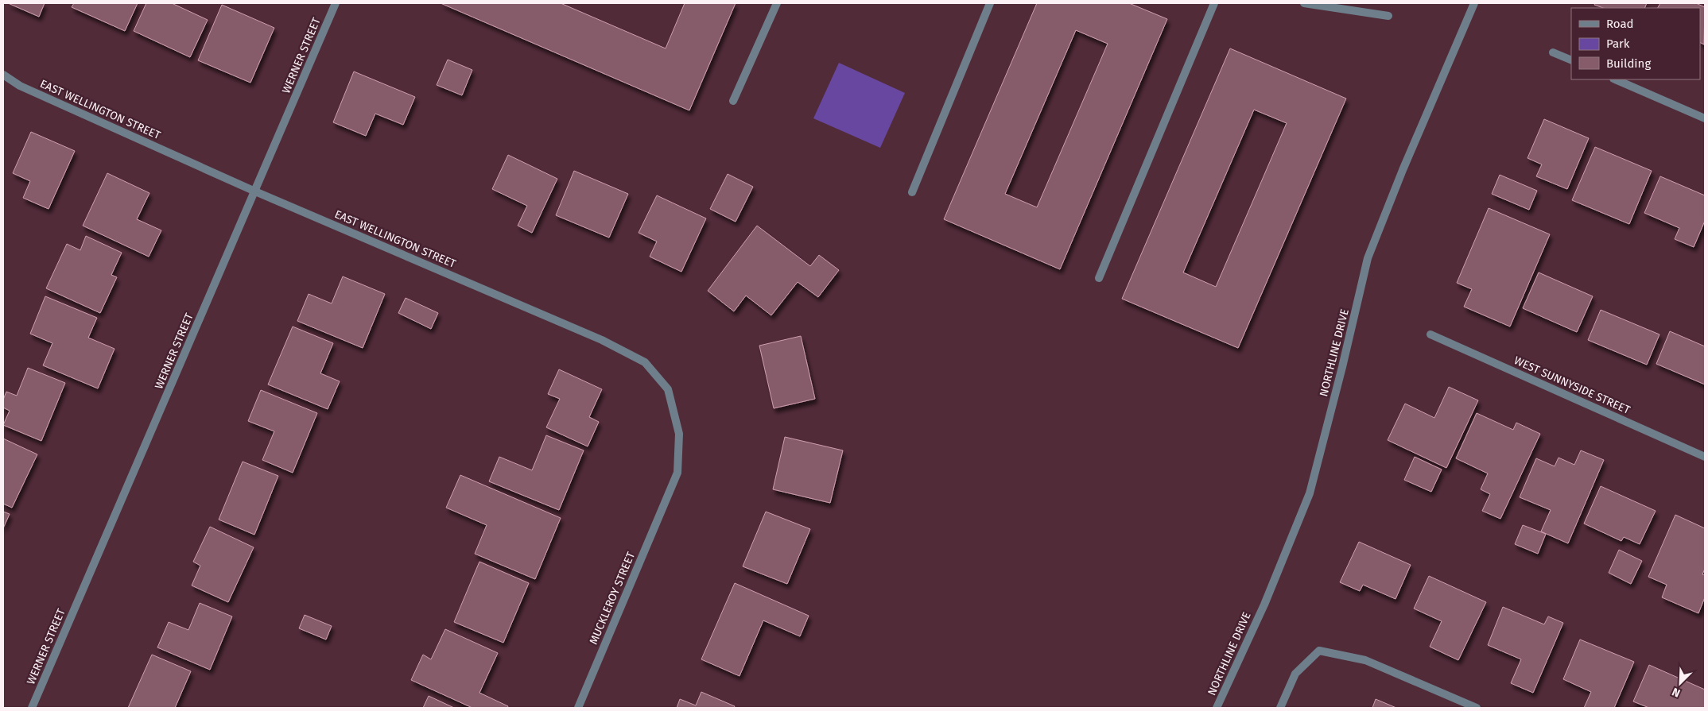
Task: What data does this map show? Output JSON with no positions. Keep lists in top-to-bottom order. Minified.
{"streets":{"street":["WERNER STREET","EAST WELLINGTON STREET","NORTHLINE DRIVE","WEST SUNNYSIDE STREET","MUCKLEROY STREET"]},"crossings":[["WERNER STREET","EAST WELLINGTON STREET"],["EAST WELLINGTON STREET","MUCKLEROY STREET"]],"legend":["Road","Park","Building"],"north":"bottom left"}
